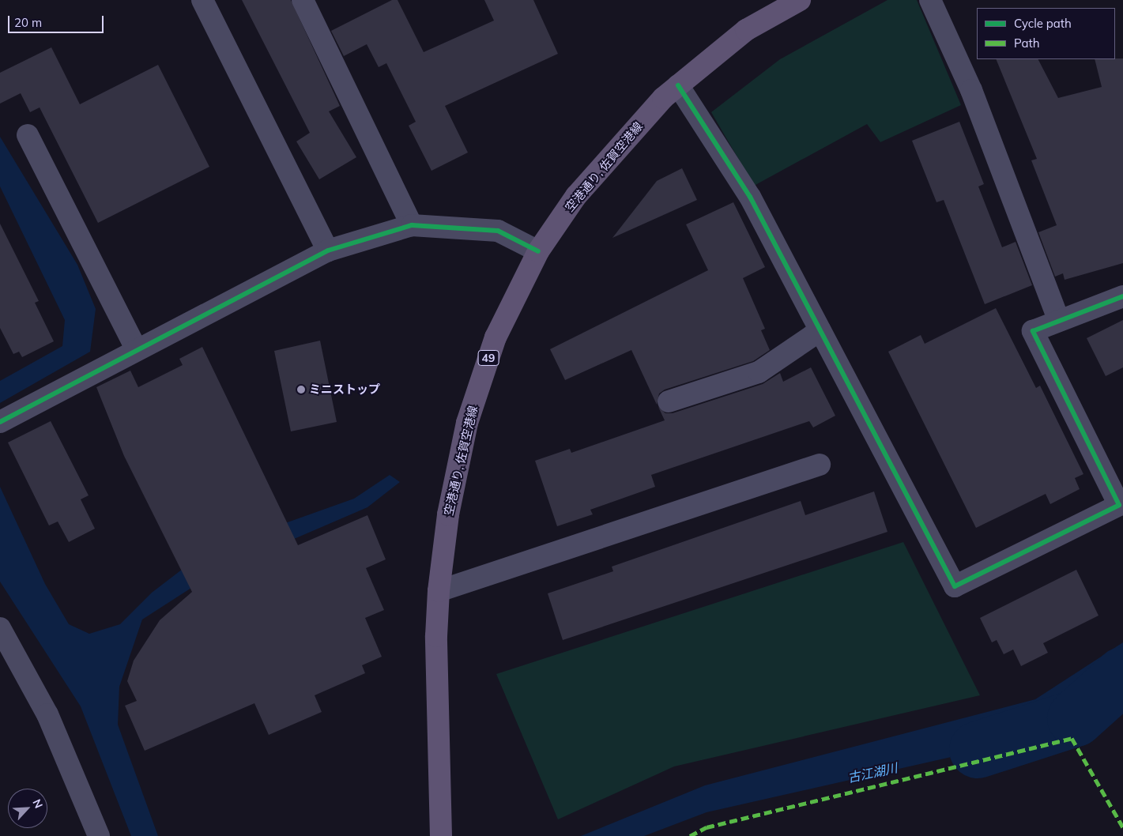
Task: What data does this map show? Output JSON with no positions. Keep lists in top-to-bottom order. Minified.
{"streets":{"main road":["空港通り, 佐賀空港線","49"]},"water":["古江湖川"],"places":["ミニストップ"],"legend":["Cycle path","Path"],"scale_bar":"20 m","north":"top right"}
